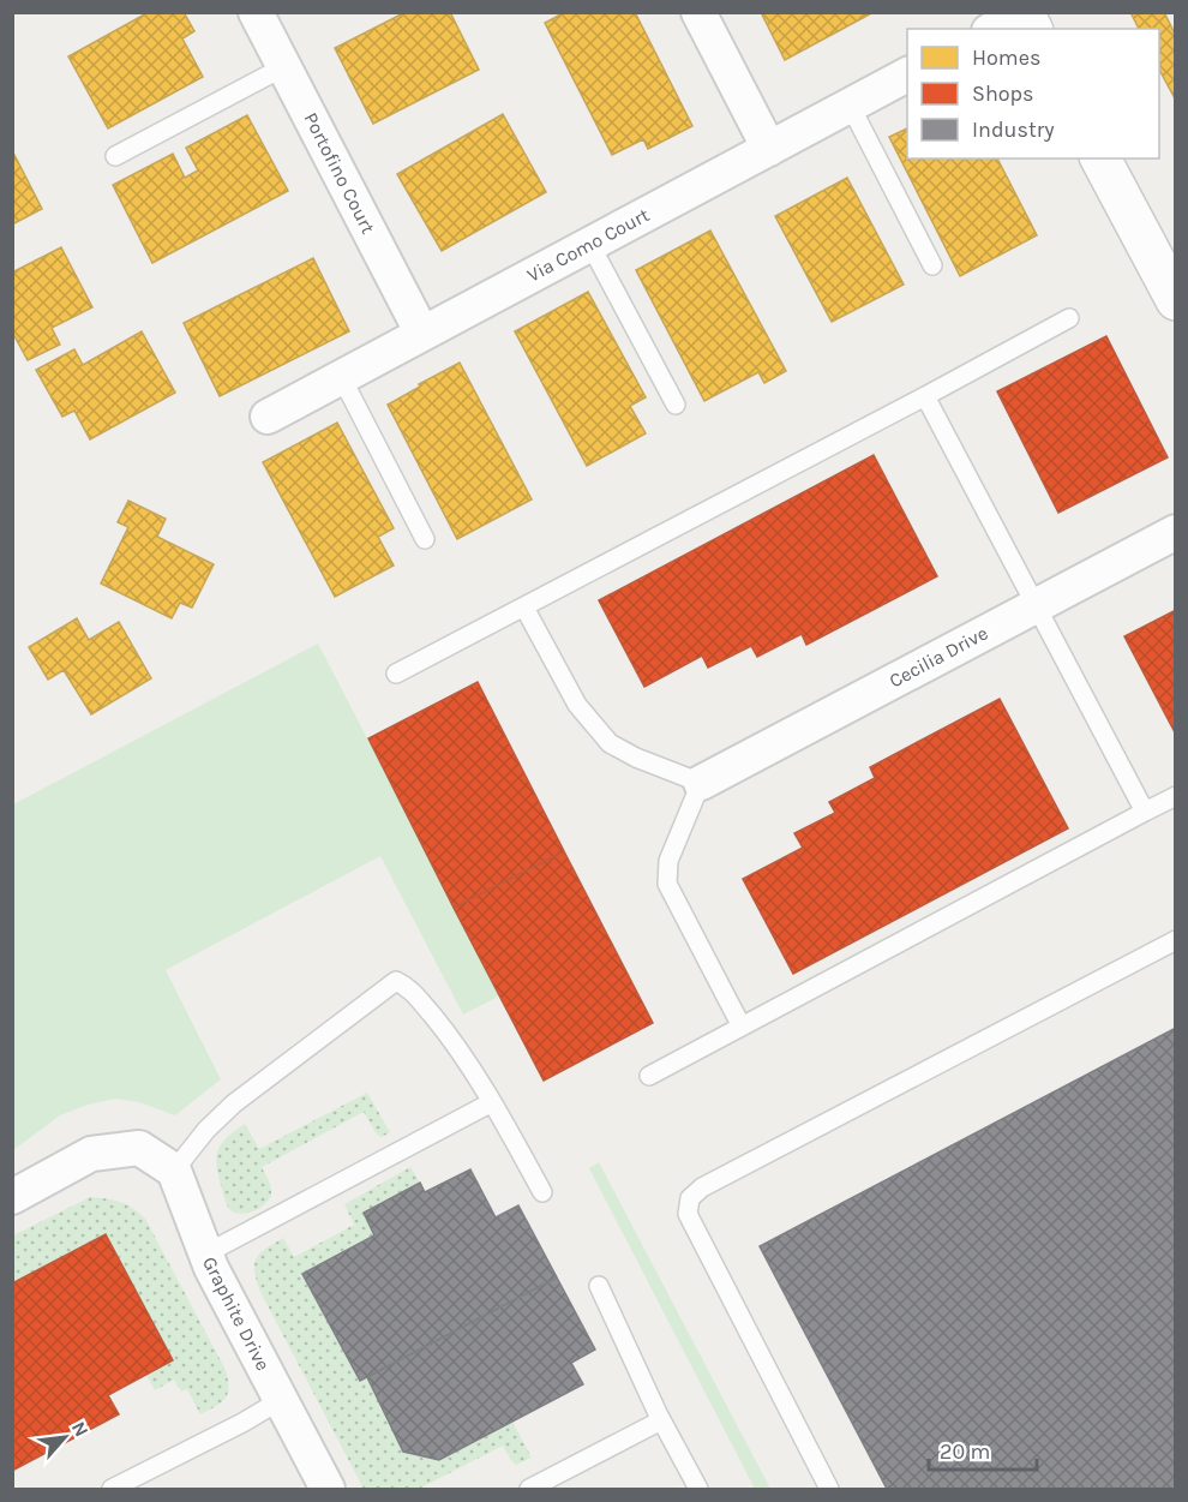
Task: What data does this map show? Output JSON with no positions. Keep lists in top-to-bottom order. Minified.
{"streets":{"street":["Portofino Court","Via Como Court","Cecilia Drive","Graphite Drive"]},"crossings":[["Portofino Court","Via Como Court"]],"legend":["Homes","Shops","Industry"],"scale_bar":"20 m","north":"top right"}
